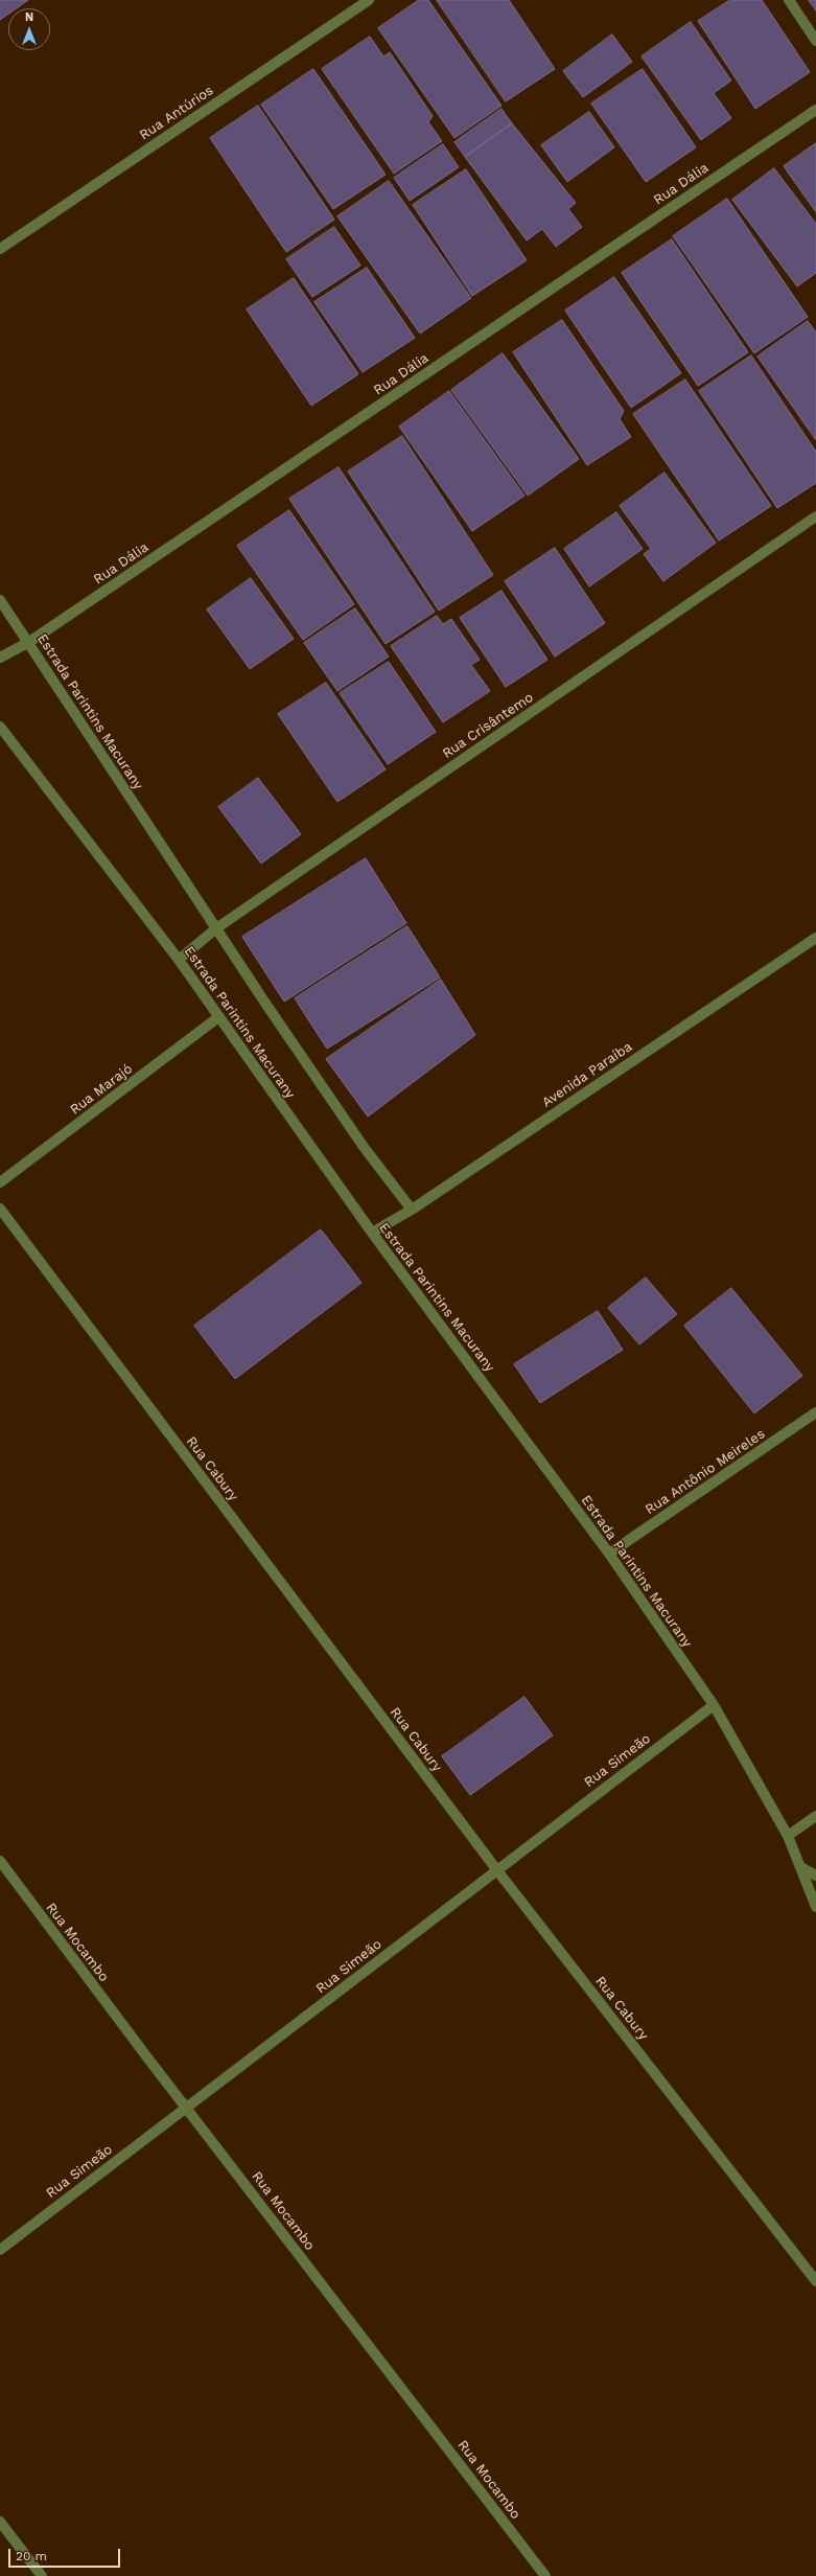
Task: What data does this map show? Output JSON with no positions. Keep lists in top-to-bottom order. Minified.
{"streets":{"street":["Rua Antúrios","Rua Dália","Estrada Parintins Macurany","Rua Crisântemo","Avenida Paraíba","Rua Marajó","Rua Cabury","Rua Antônio Meireles","Rua Simeão","Rua Mocambo"]},"crossings":[["Rua Dália","Estrada Parintins Macurany"],["Estrada Parintins Macurany","Rua Crisântemo"],["Estrada Parintins Macurany","Avenida Paraíba"],["Estrada Parintins Macurany","Rua Marajó"],["Estrada Parintins Macurany","Rua Antônio Meireles"],["Estrada Parintins Macurany","Rua Simeão"],["Rua Cabury","Rua Simeão"],["Rua Simeão","Rua Mocambo"]],"scale_bar":"20 m","north":"top"}
